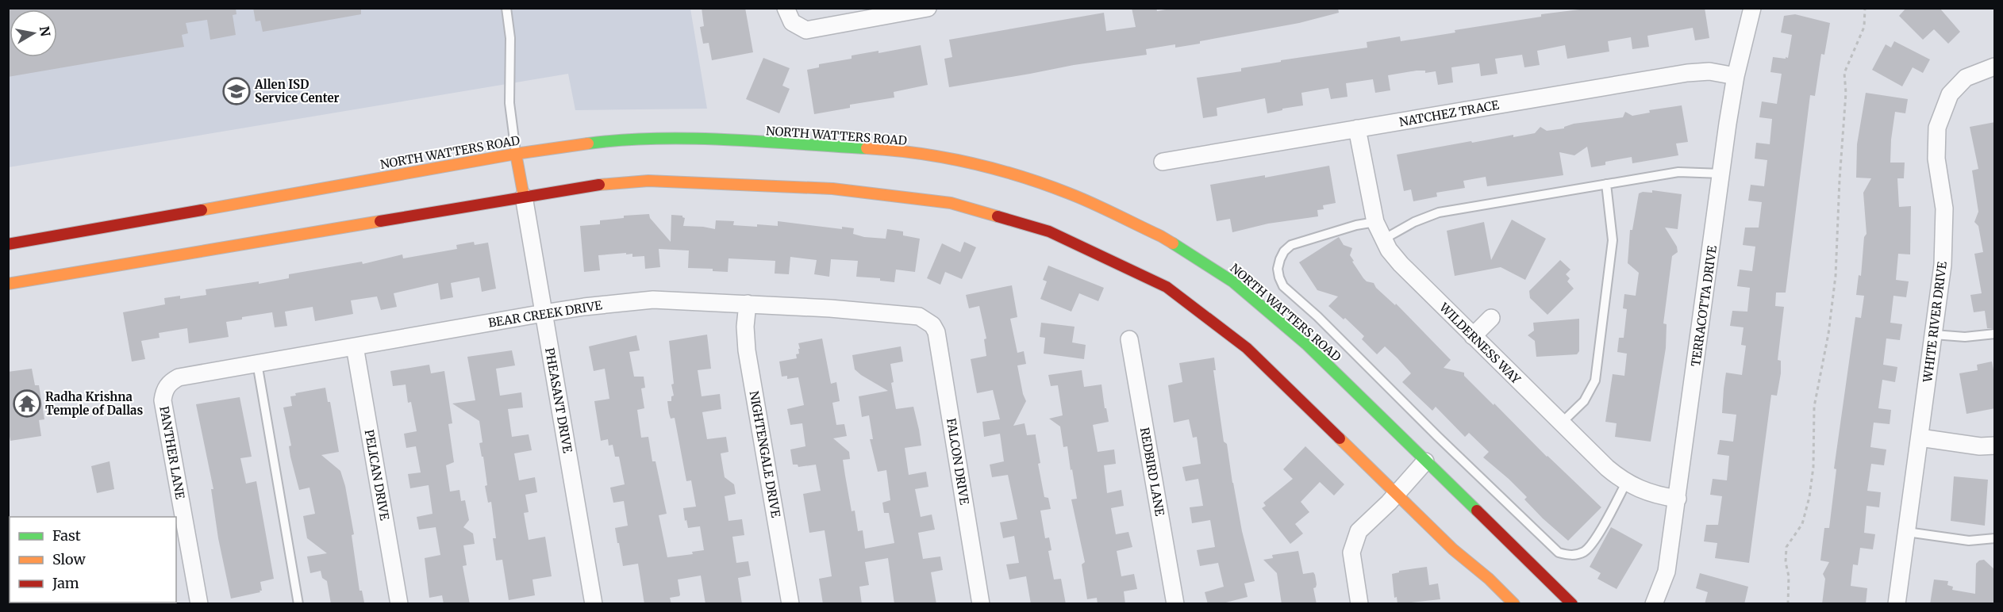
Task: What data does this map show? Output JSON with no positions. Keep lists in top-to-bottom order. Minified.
{"streets":{"main road":["NORTH WATTERS ROAD"],"street":["NATCHEZ TRACE","TERRACOTTA DRIVE","BEAR CREEK DRIVE","WHITE RIVER DRIVE","WILDERNESS WAY","PHEASANT DRIVE","PANTHER LANE","NIGHTENGALE DRIVE","FALCON DRIVE","REDBIRD LANE","PELICAN DRIVE"]},"crossings":[["NATCHEZ TRACE","TERRACOTTA DRIVE"],["NATCHEZ TRACE","WILDERNESS WAY"],["TERRACOTTA DRIVE","WILDERNESS WAY"],["BEAR CREEK DRIVE","PHEASANT DRIVE"],["BEAR CREEK DRIVE","PANTHER LANE"],["BEAR CREEK DRIVE","NIGHTENGALE DRIVE"],["BEAR CREEK DRIVE","FALCON DRIVE"],["BEAR CREEK DRIVE","PELICAN DRIVE"]],"places":{"school or university":["Allen ISD Service Center"],"temple":["Radha Krishna Temple of Dallas"]},"legend":["Fast","Slow","Jam"],"north":"right"}
